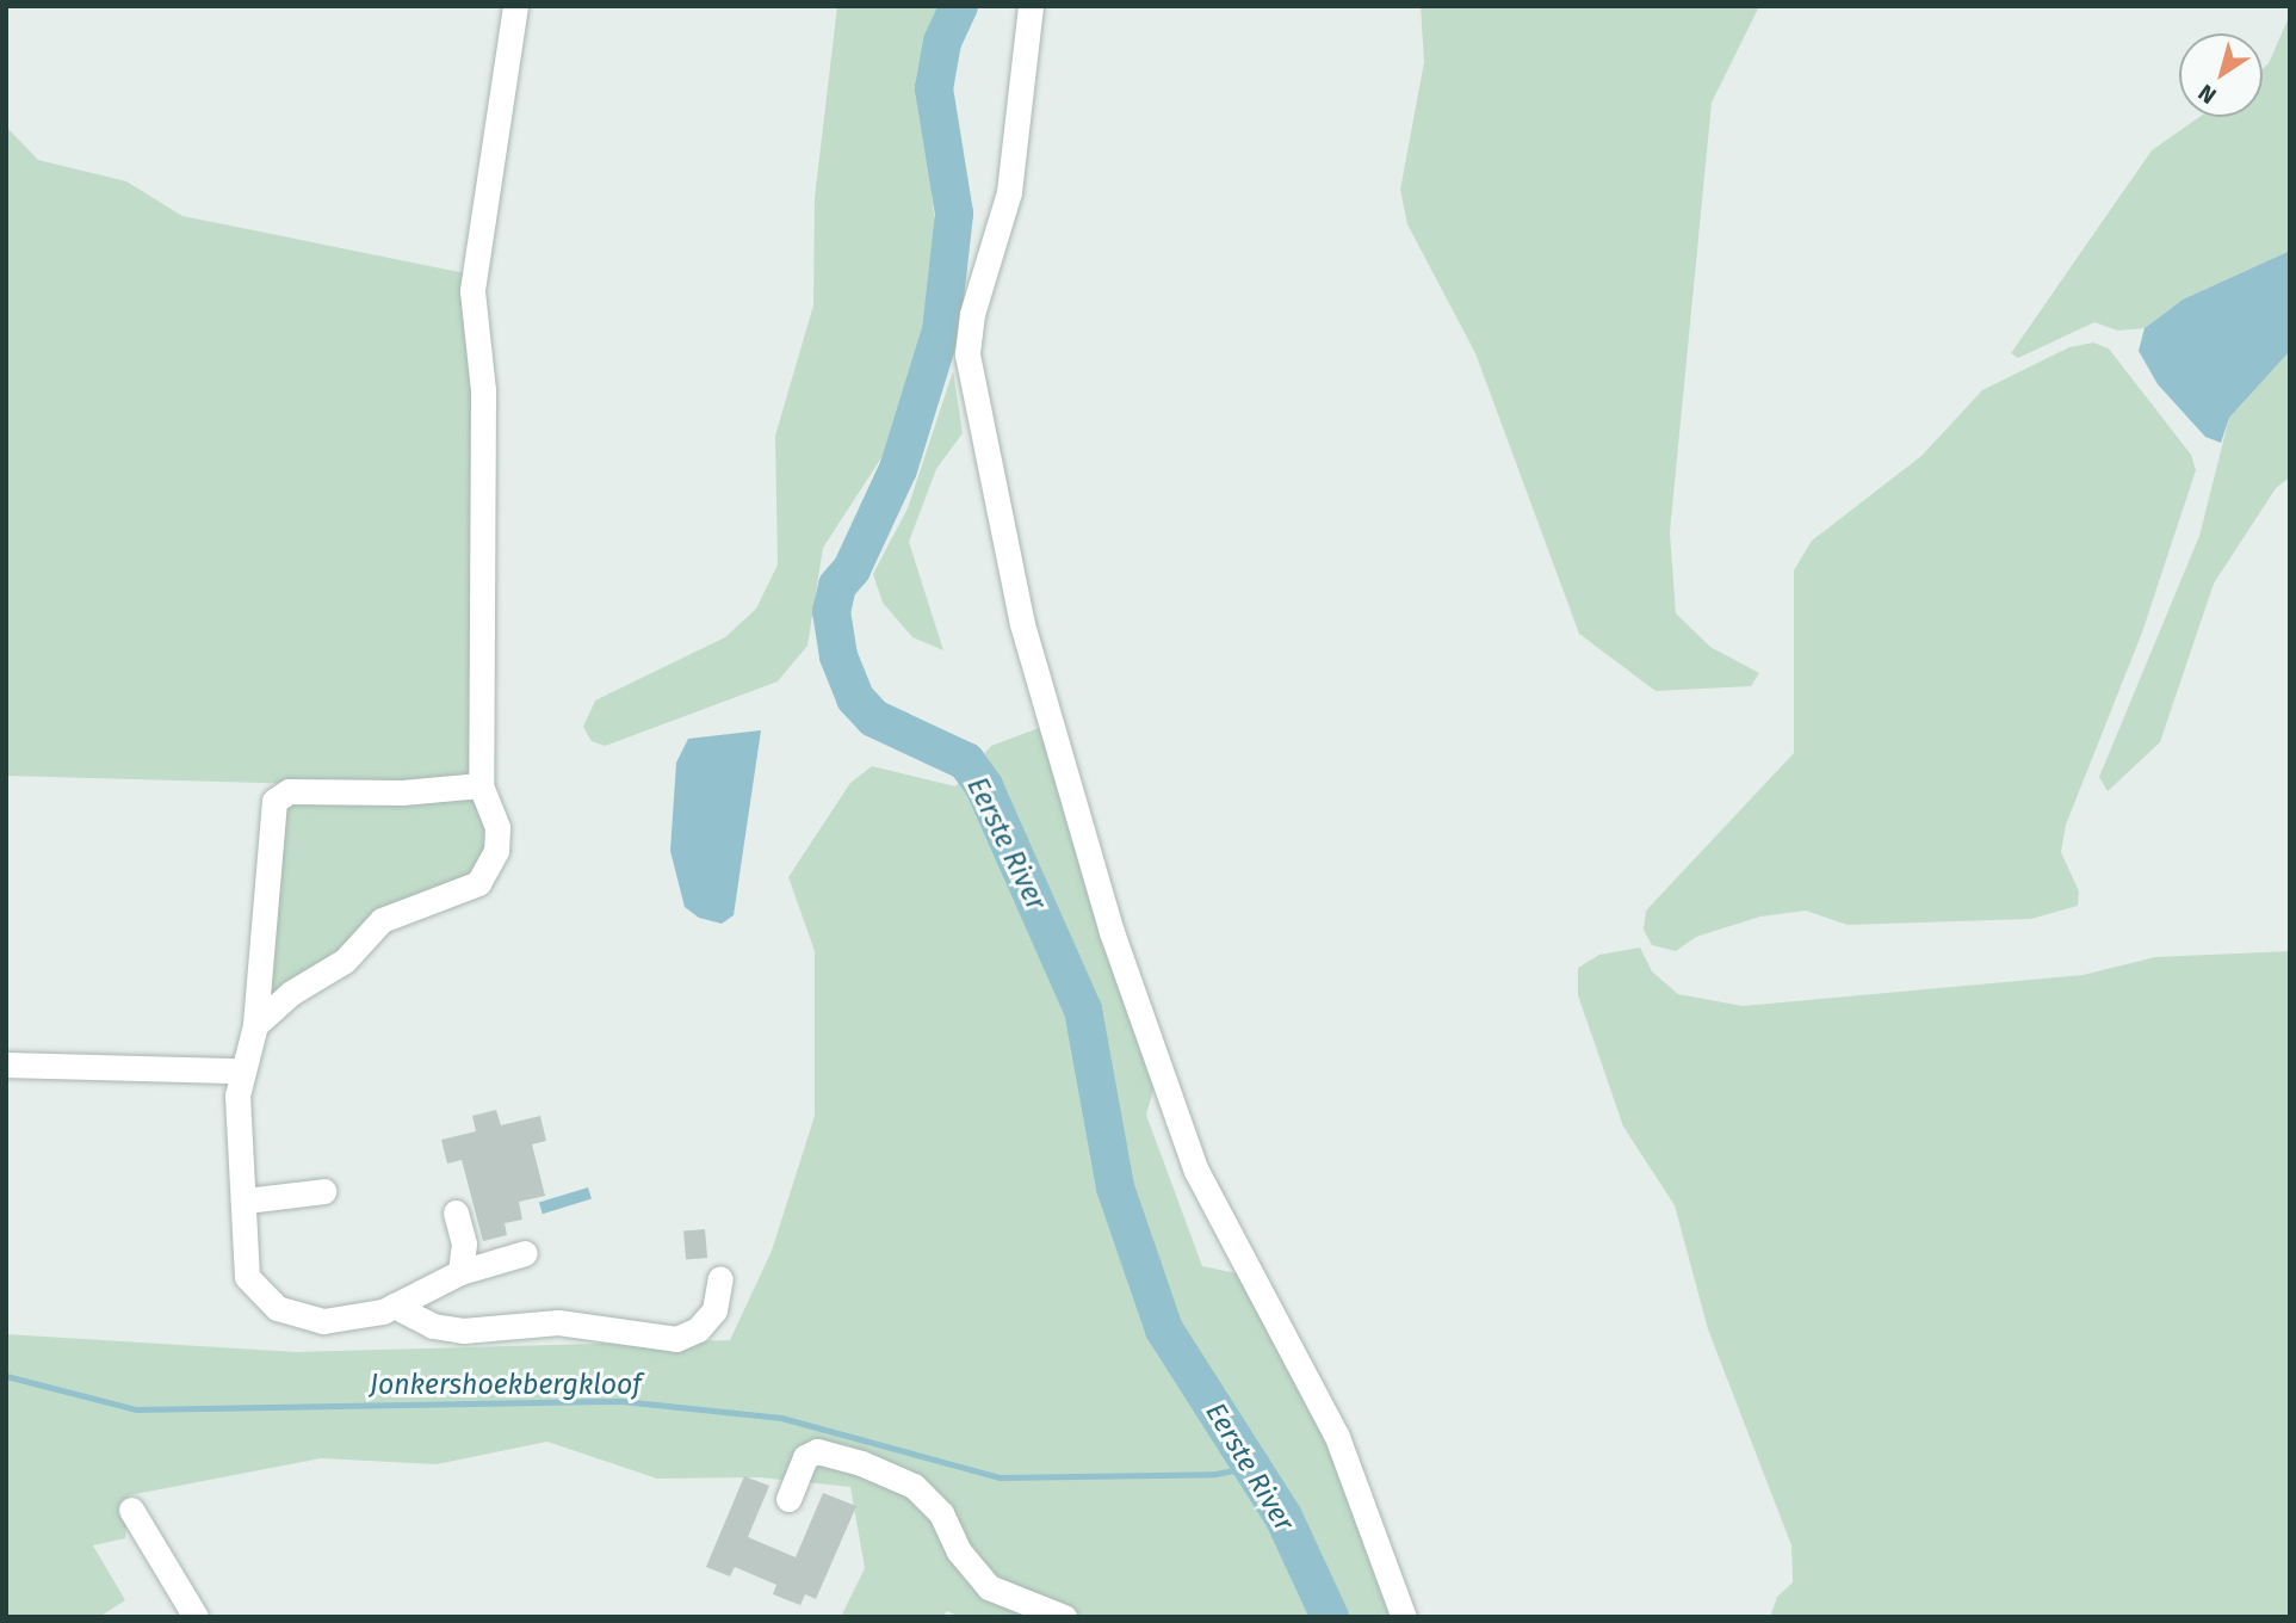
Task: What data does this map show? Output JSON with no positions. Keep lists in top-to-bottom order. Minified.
{"water":["Eerste River","Jonkershoekbergkloof"],"north":"bottom left"}
